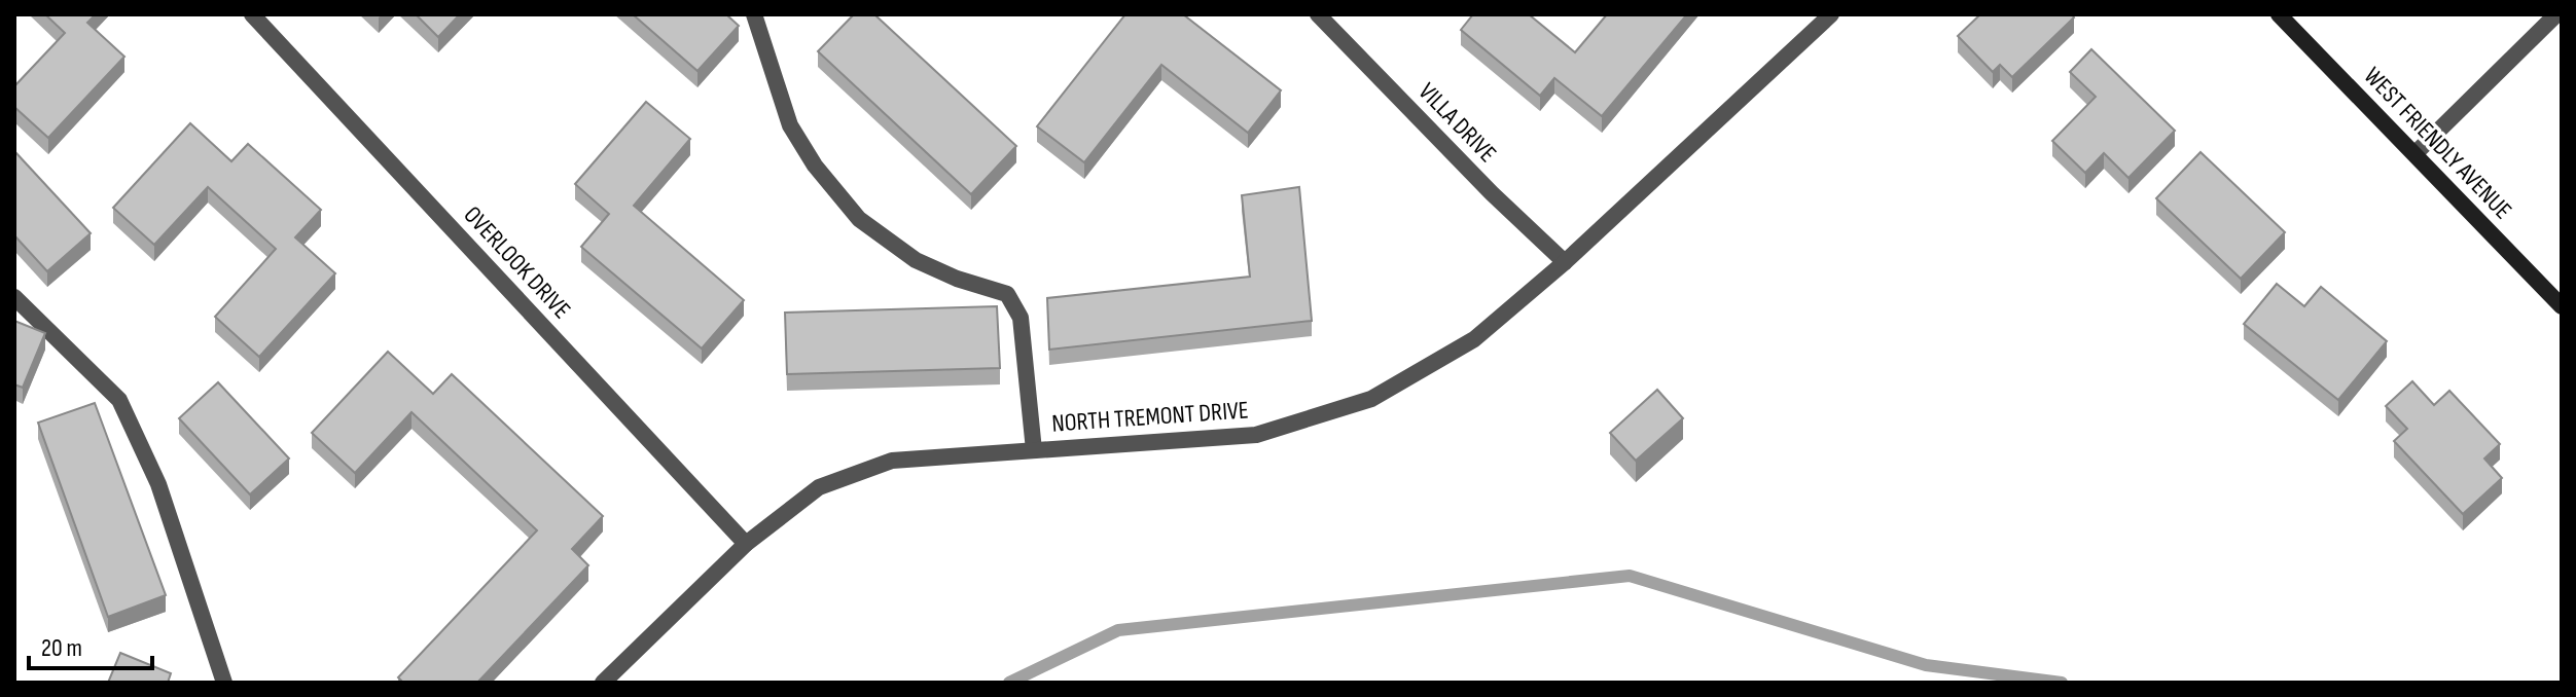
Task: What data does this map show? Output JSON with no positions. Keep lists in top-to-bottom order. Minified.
{"streets":{"main road":["WEST FRIENDLY AVENUE"],"street":["VILLA DRIVE","OVERLOOK DRIVE","NORTH TREMONT DRIVE"]},"crossings":[["VILLA DRIVE","NORTH TREMONT DRIVE"],["OVERLOOK DRIVE","NORTH TREMONT DRIVE"]],"scale_bar":"20 m"}
